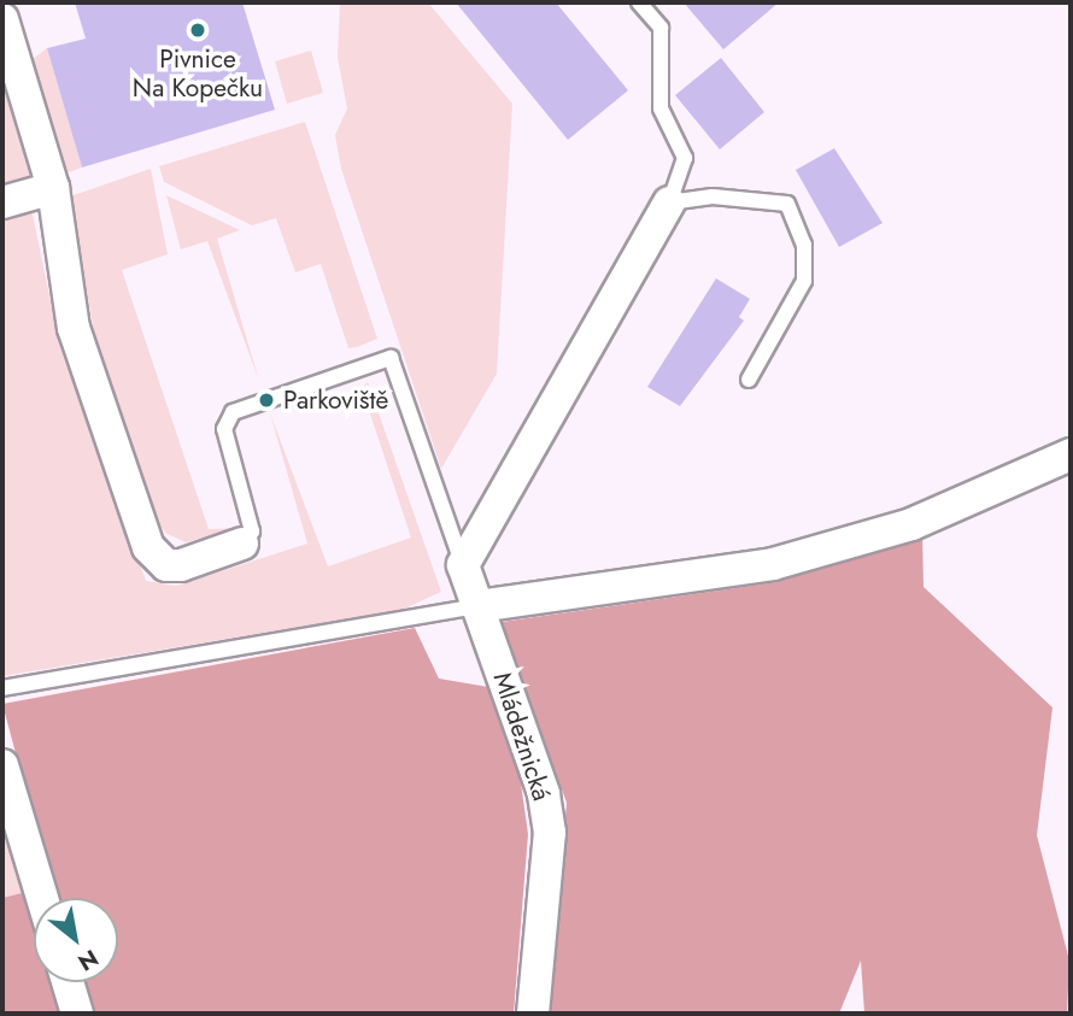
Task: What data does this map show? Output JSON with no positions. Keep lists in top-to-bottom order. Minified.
{"streets":{"street":["Mládežnická"]},"places":["Pivnice Na Kopečku","Parkoviště"],"north":"bottom right"}
